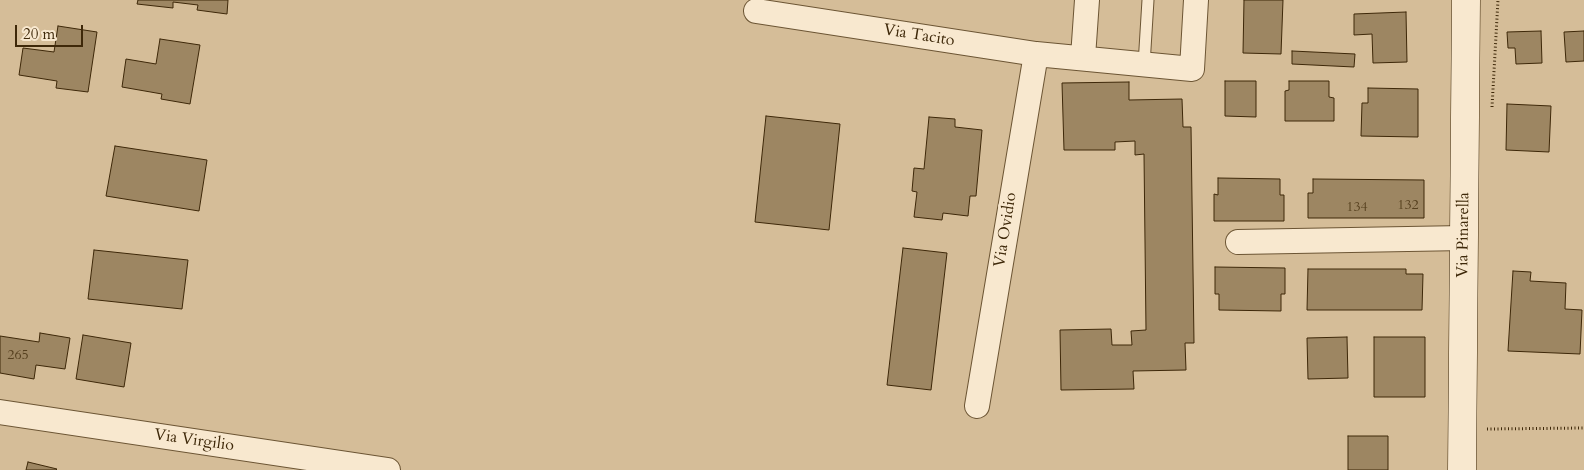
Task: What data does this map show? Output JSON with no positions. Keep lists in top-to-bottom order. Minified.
{"streets":{"street":["Via Tacito","Via Ovidio","Via Pinarella","Via Virgilio"]},"crossings":[["Via Tacito","Via Ovidio"]],"house_numbers":["132","134","265"],"scale_bar":"20 m"}
